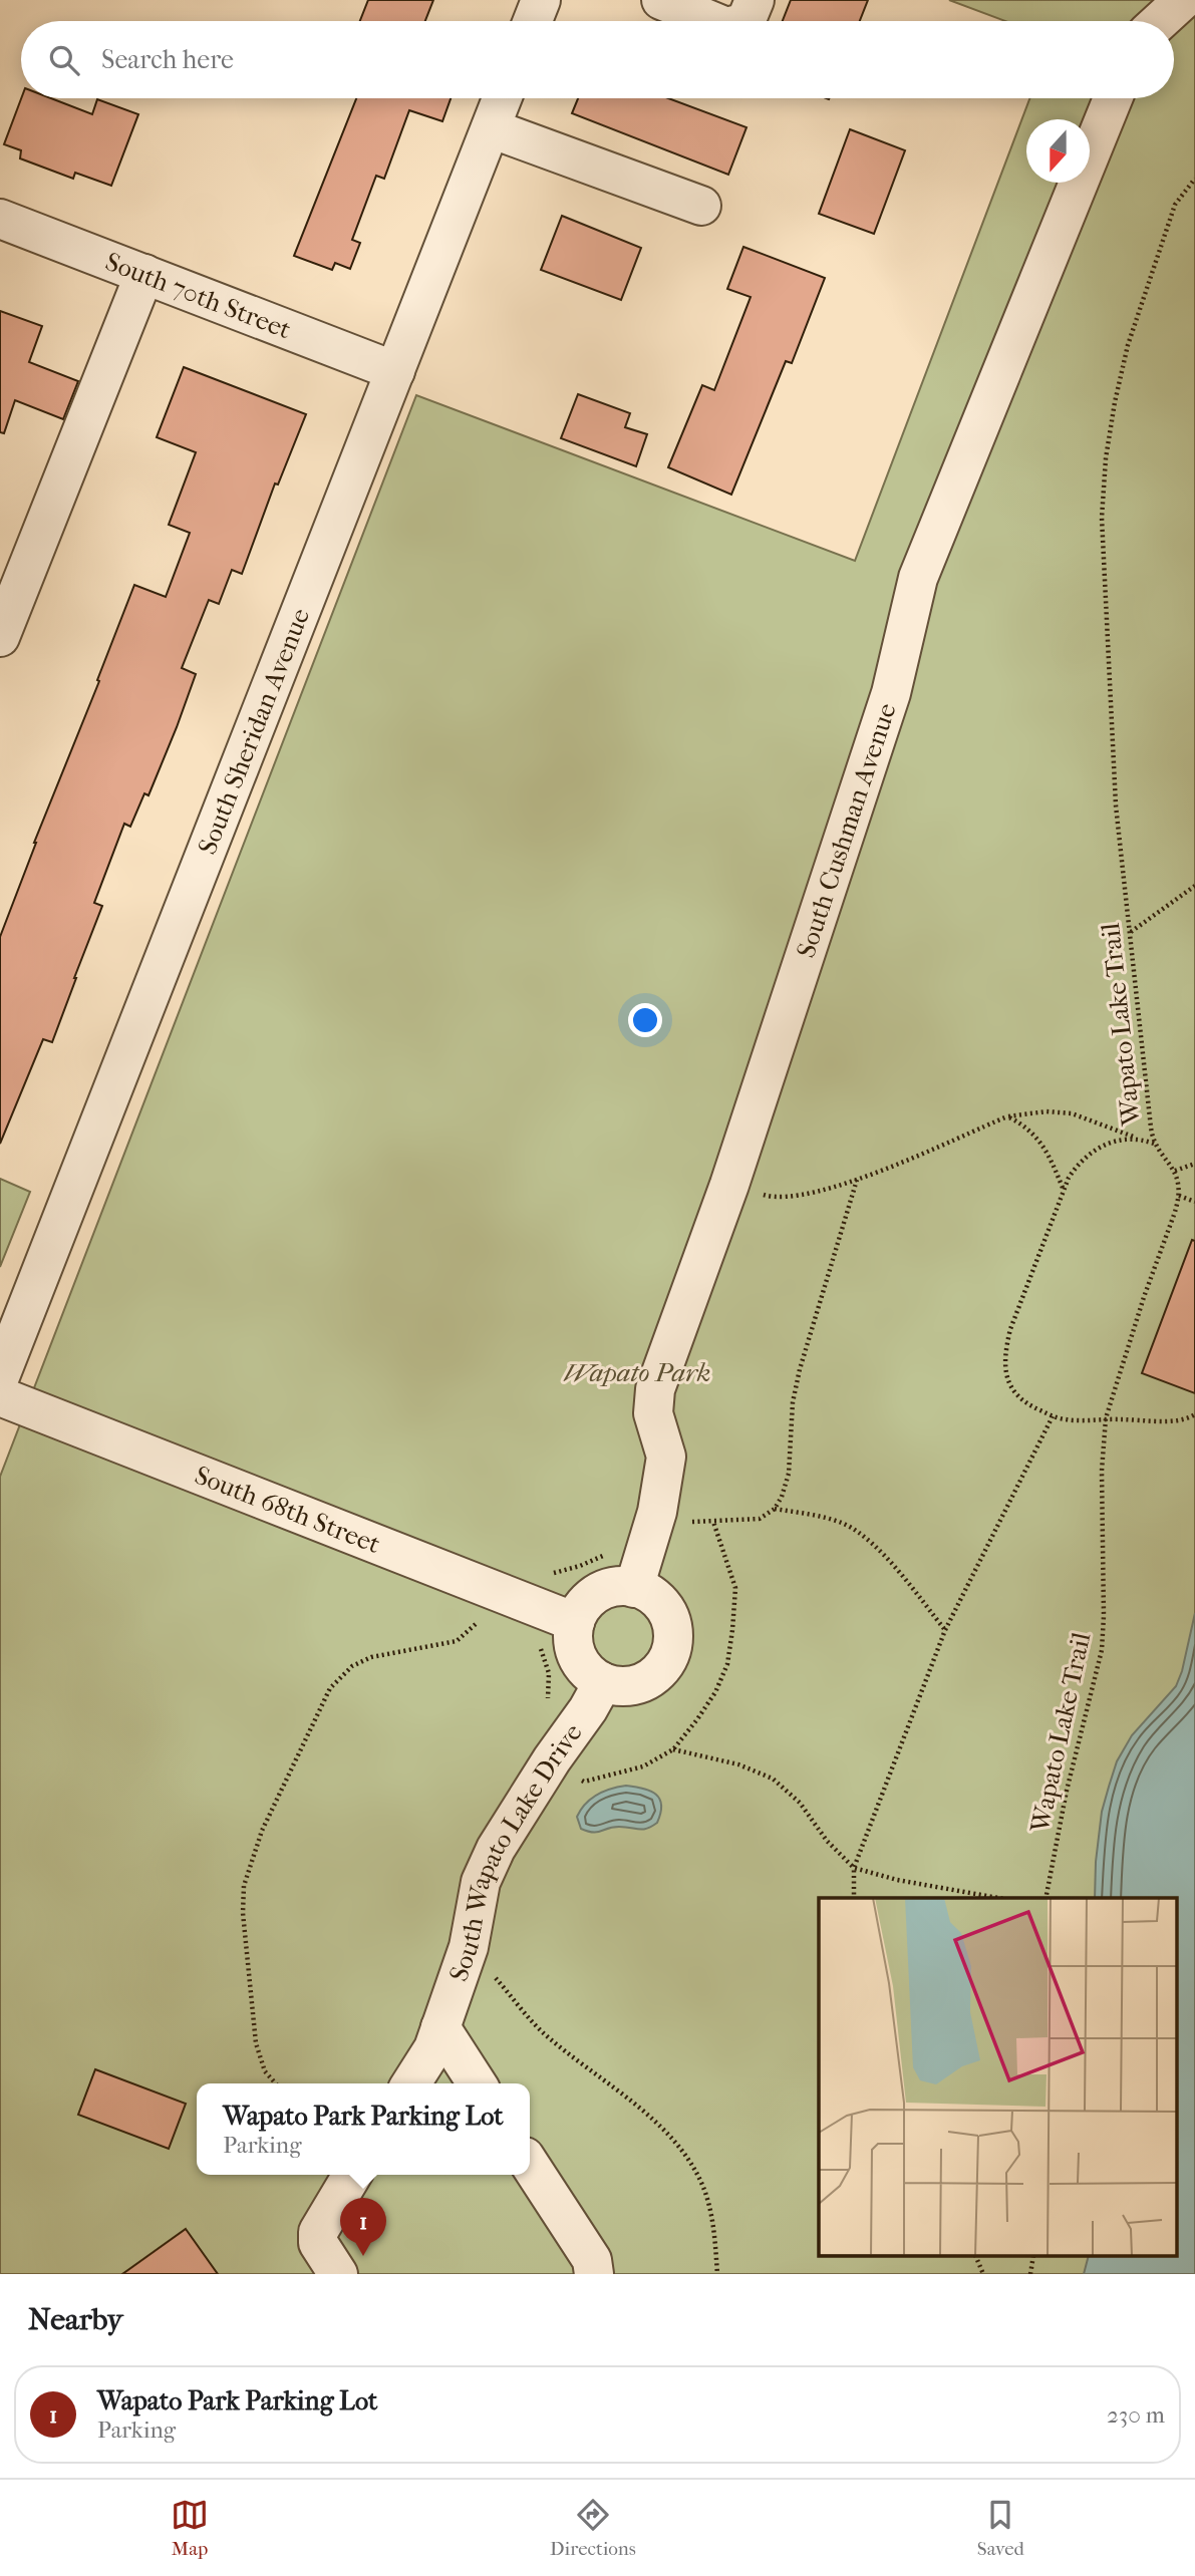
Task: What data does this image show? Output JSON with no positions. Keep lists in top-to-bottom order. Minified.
{"streets":{"street":["South 70th Street","South Sheridan Avenue","South Cushman Avenue","South 68th Street","South Wapato Lake Drive"],"path":["Wapato Lake Trail"]},"crossings":[["South 70th Street","South Sheridan Avenue"],["South Cushman Avenue","South 68th Street"],["South Cushman Avenue","South Wapato Lake Drive"],["South 68th Street","South Wapato Lake Drive"]],"parks":["Wapato Park"],"north":"bottom","page":{"search":"Search here","popup":["Wapato Park Parking Lot","Parking"],"pins":"1","heading":"Nearby","list":[{"mark":"1","name":"Wapato Park Parking Lot","note":"Parking","value":"230 m"}],"nav":["Map","Directions","Saved"]}}
